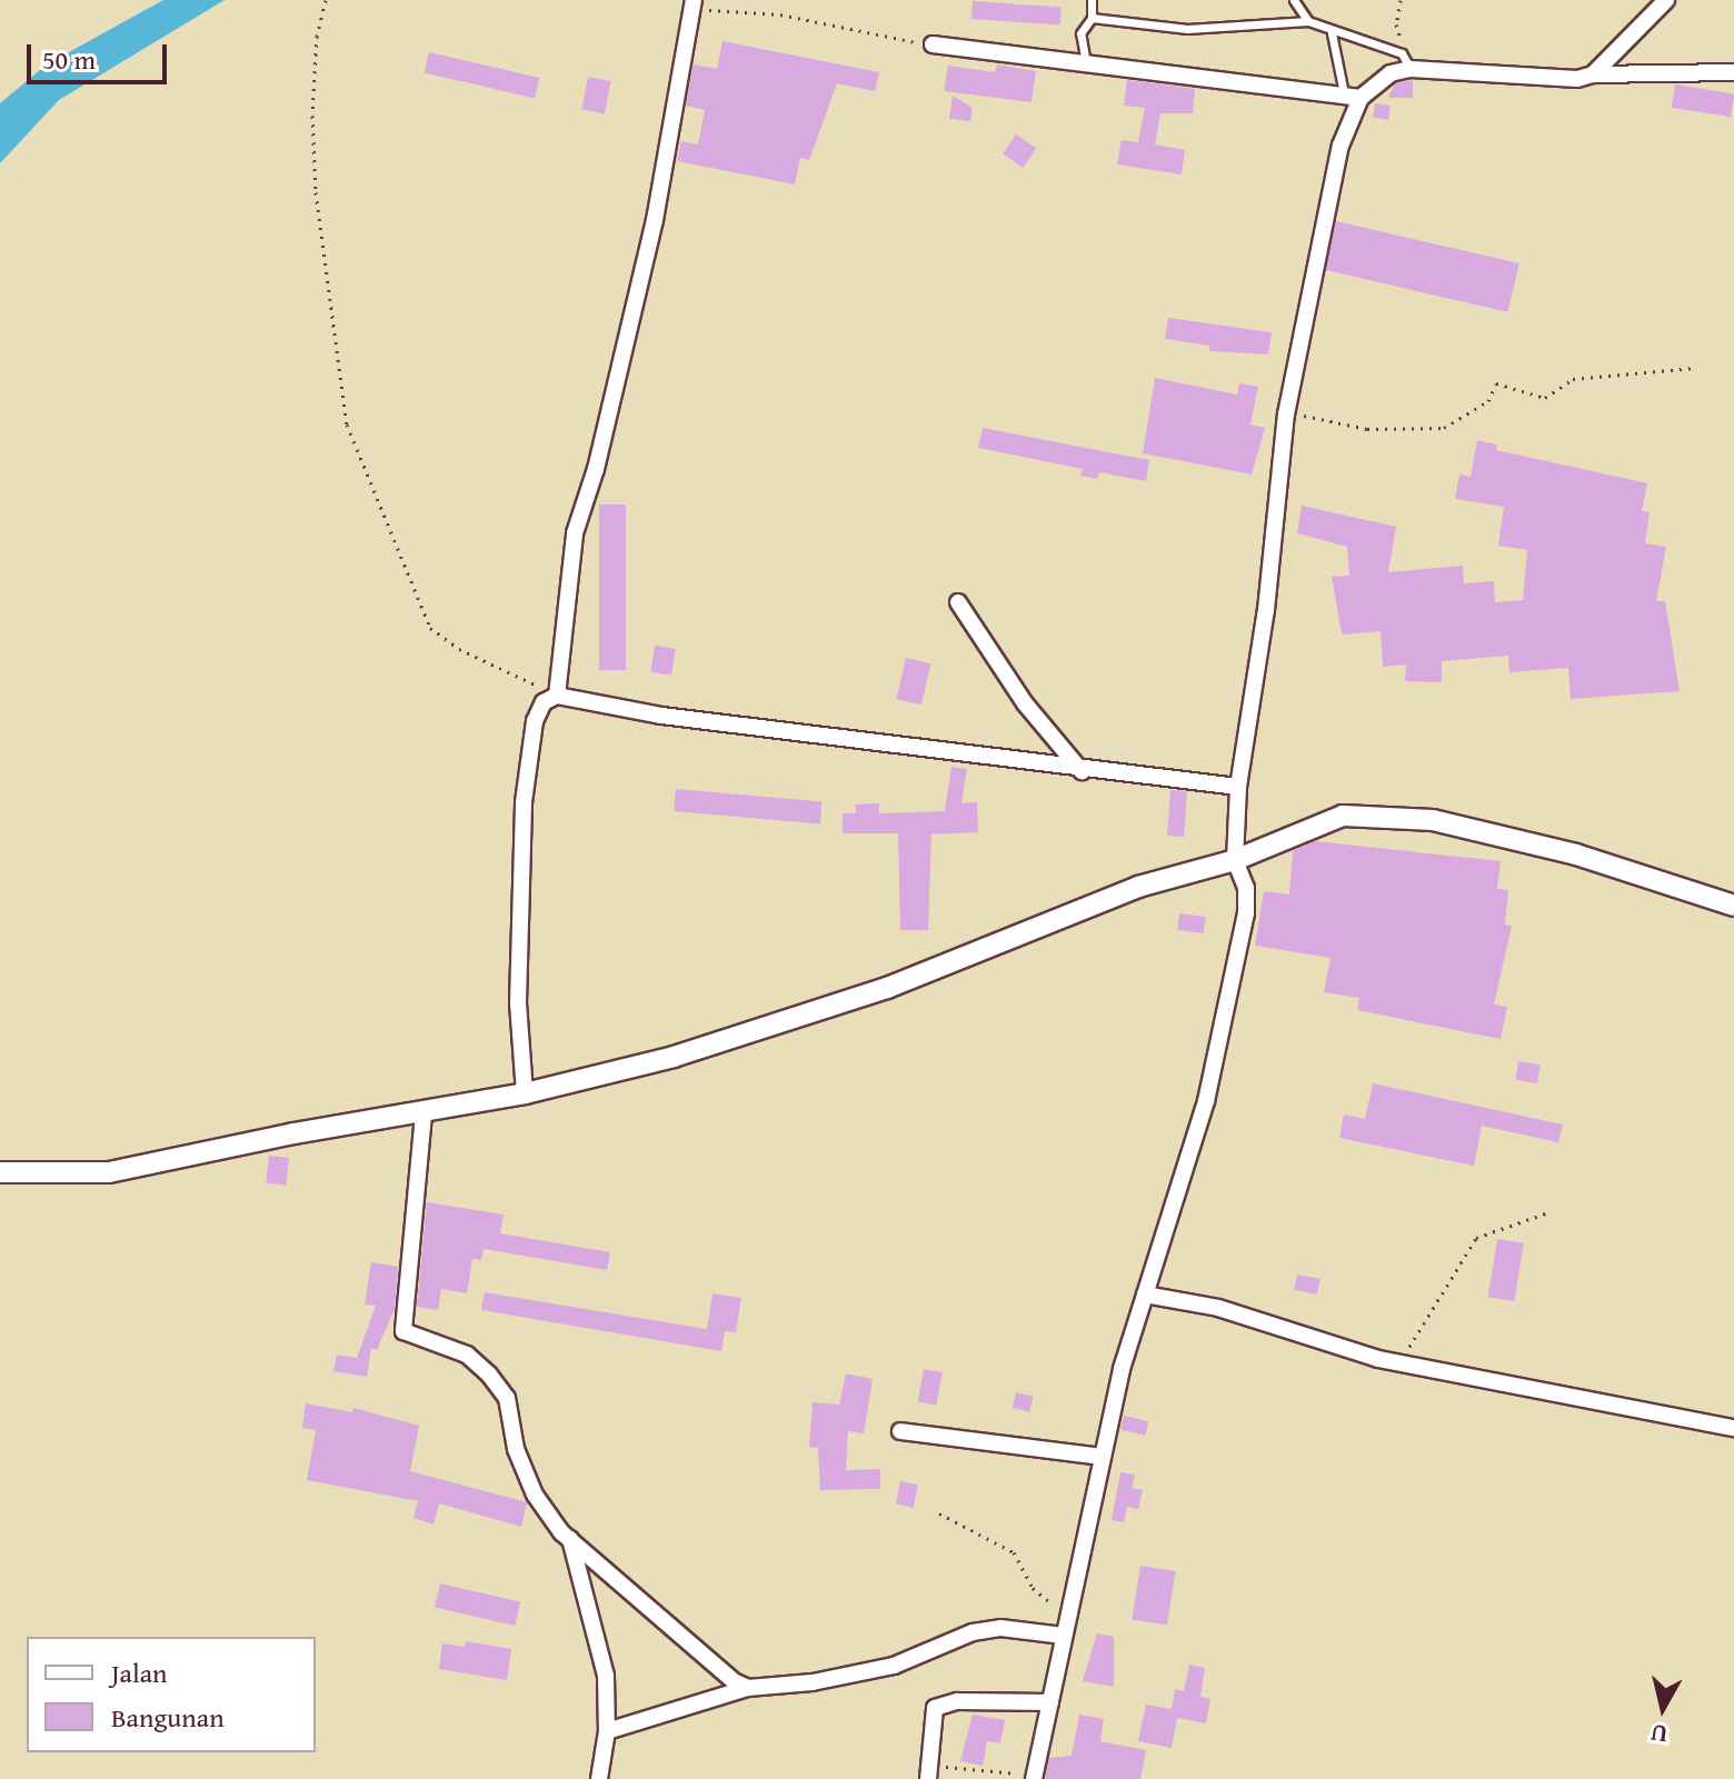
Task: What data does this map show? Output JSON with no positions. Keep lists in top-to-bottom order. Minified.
{"legend":["Jalan","Bangunan"],"scale_bar":"50 m","north":"bottom"}
